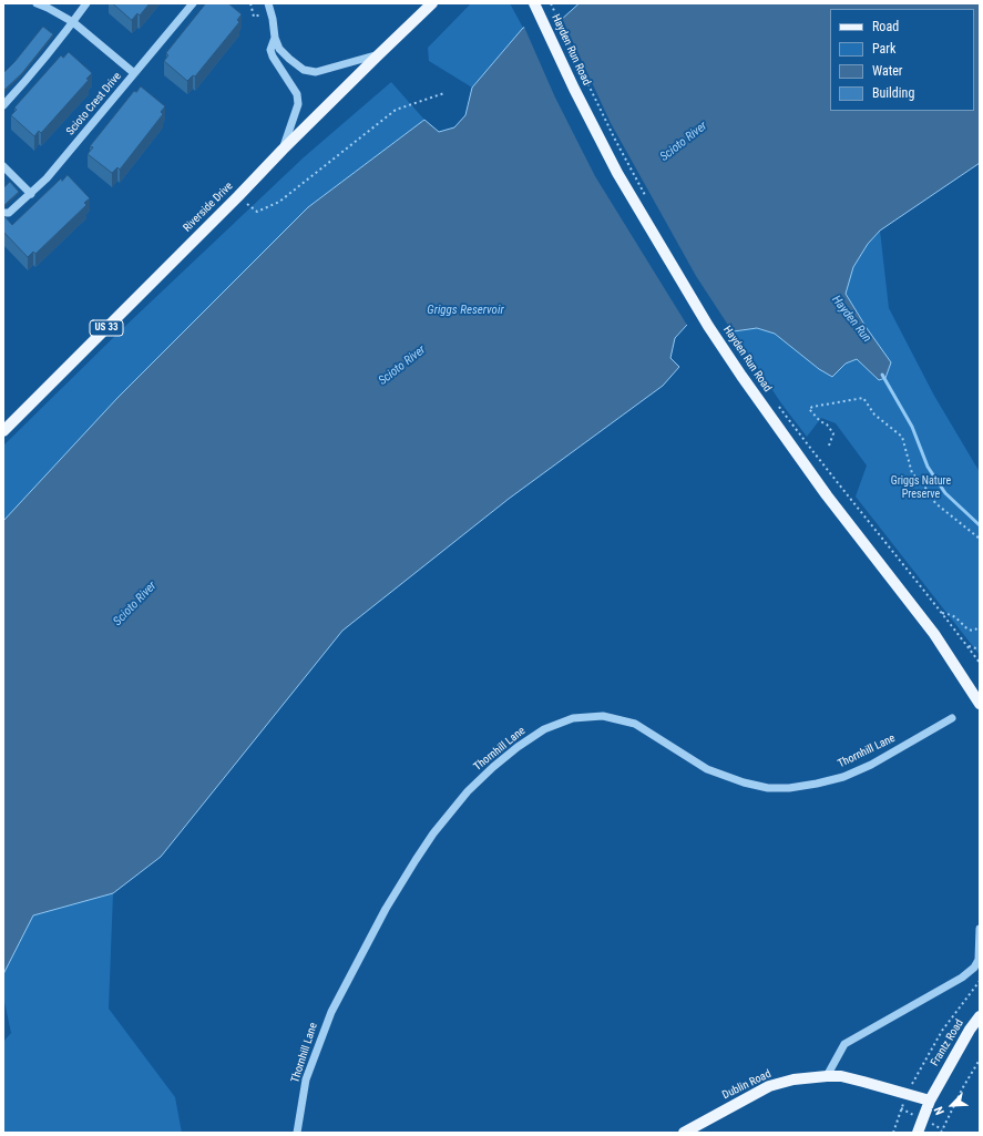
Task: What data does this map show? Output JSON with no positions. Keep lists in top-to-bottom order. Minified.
{"streets":{"main road":["Hayden Run Road","Riverside Drive","US 33","Frantz Road","Dublin Road"],"street":["Scioto Crest Drive","Thornhill Lane"]},"crossings":[["Frantz Road","Dublin Road"]],"water":["Scioto River","Griggs Reservoir","Hayden Run"],"parks":["Griggs Nature Preserve"],"legend":["Road","Park","Water","Building"],"north":"bottom left"}
